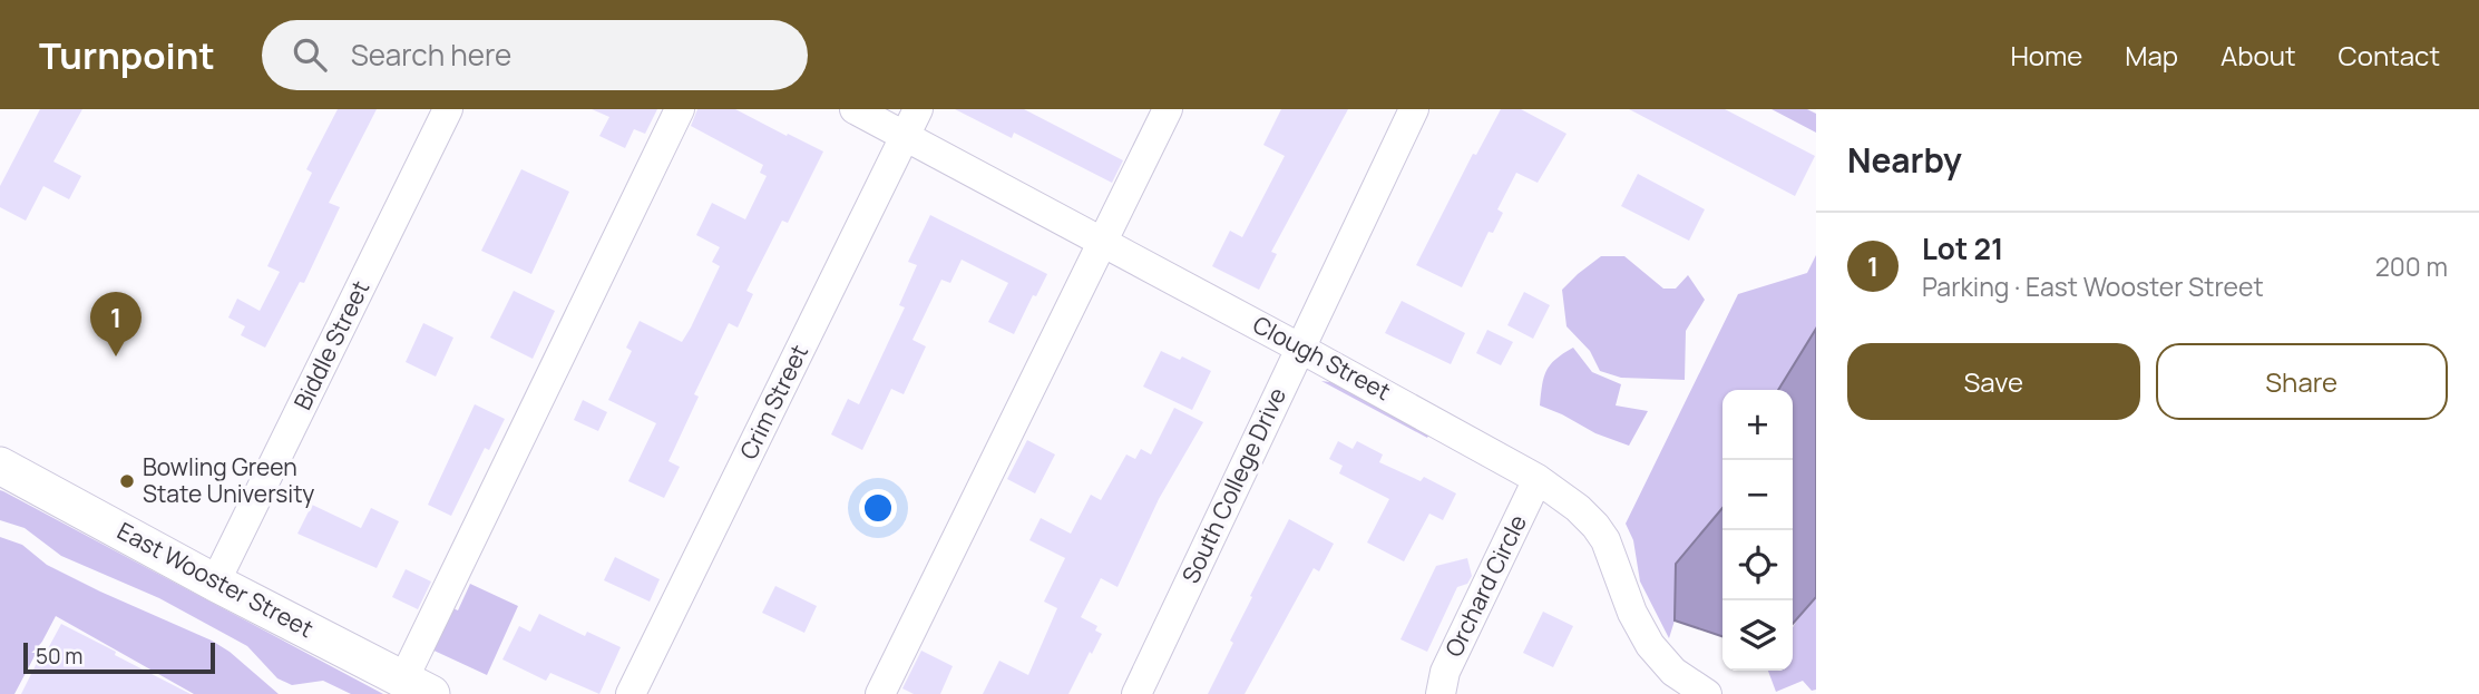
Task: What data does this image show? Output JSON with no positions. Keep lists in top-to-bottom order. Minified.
{"streets":{"main road":["East Wooster Street"],"street":["Biddle Street","Clough Street","Crim Street","South College Drive","Orchard Circle"]},"crossings":[["Biddle Street","East Wooster Street"],["Clough Street","Crim Street"],["Clough Street","South College Drive"],["Clough Street","Orchard Circle"]],"places":["Bowling Green State University"],"scale_bar":"50 m","page":{"header":"Turnpoint","search":"Search here","nav":["Home","Map","About","Contact"],"heading":"Nearby","list":[{"mark":"1","name":"Lot 21","note":"Parking · East Wooster Street","value":"200 m"}],"pins":"1","buttons":["Save","Share"],"map_buttons":["+","−"],"scale":"50 m"}}
